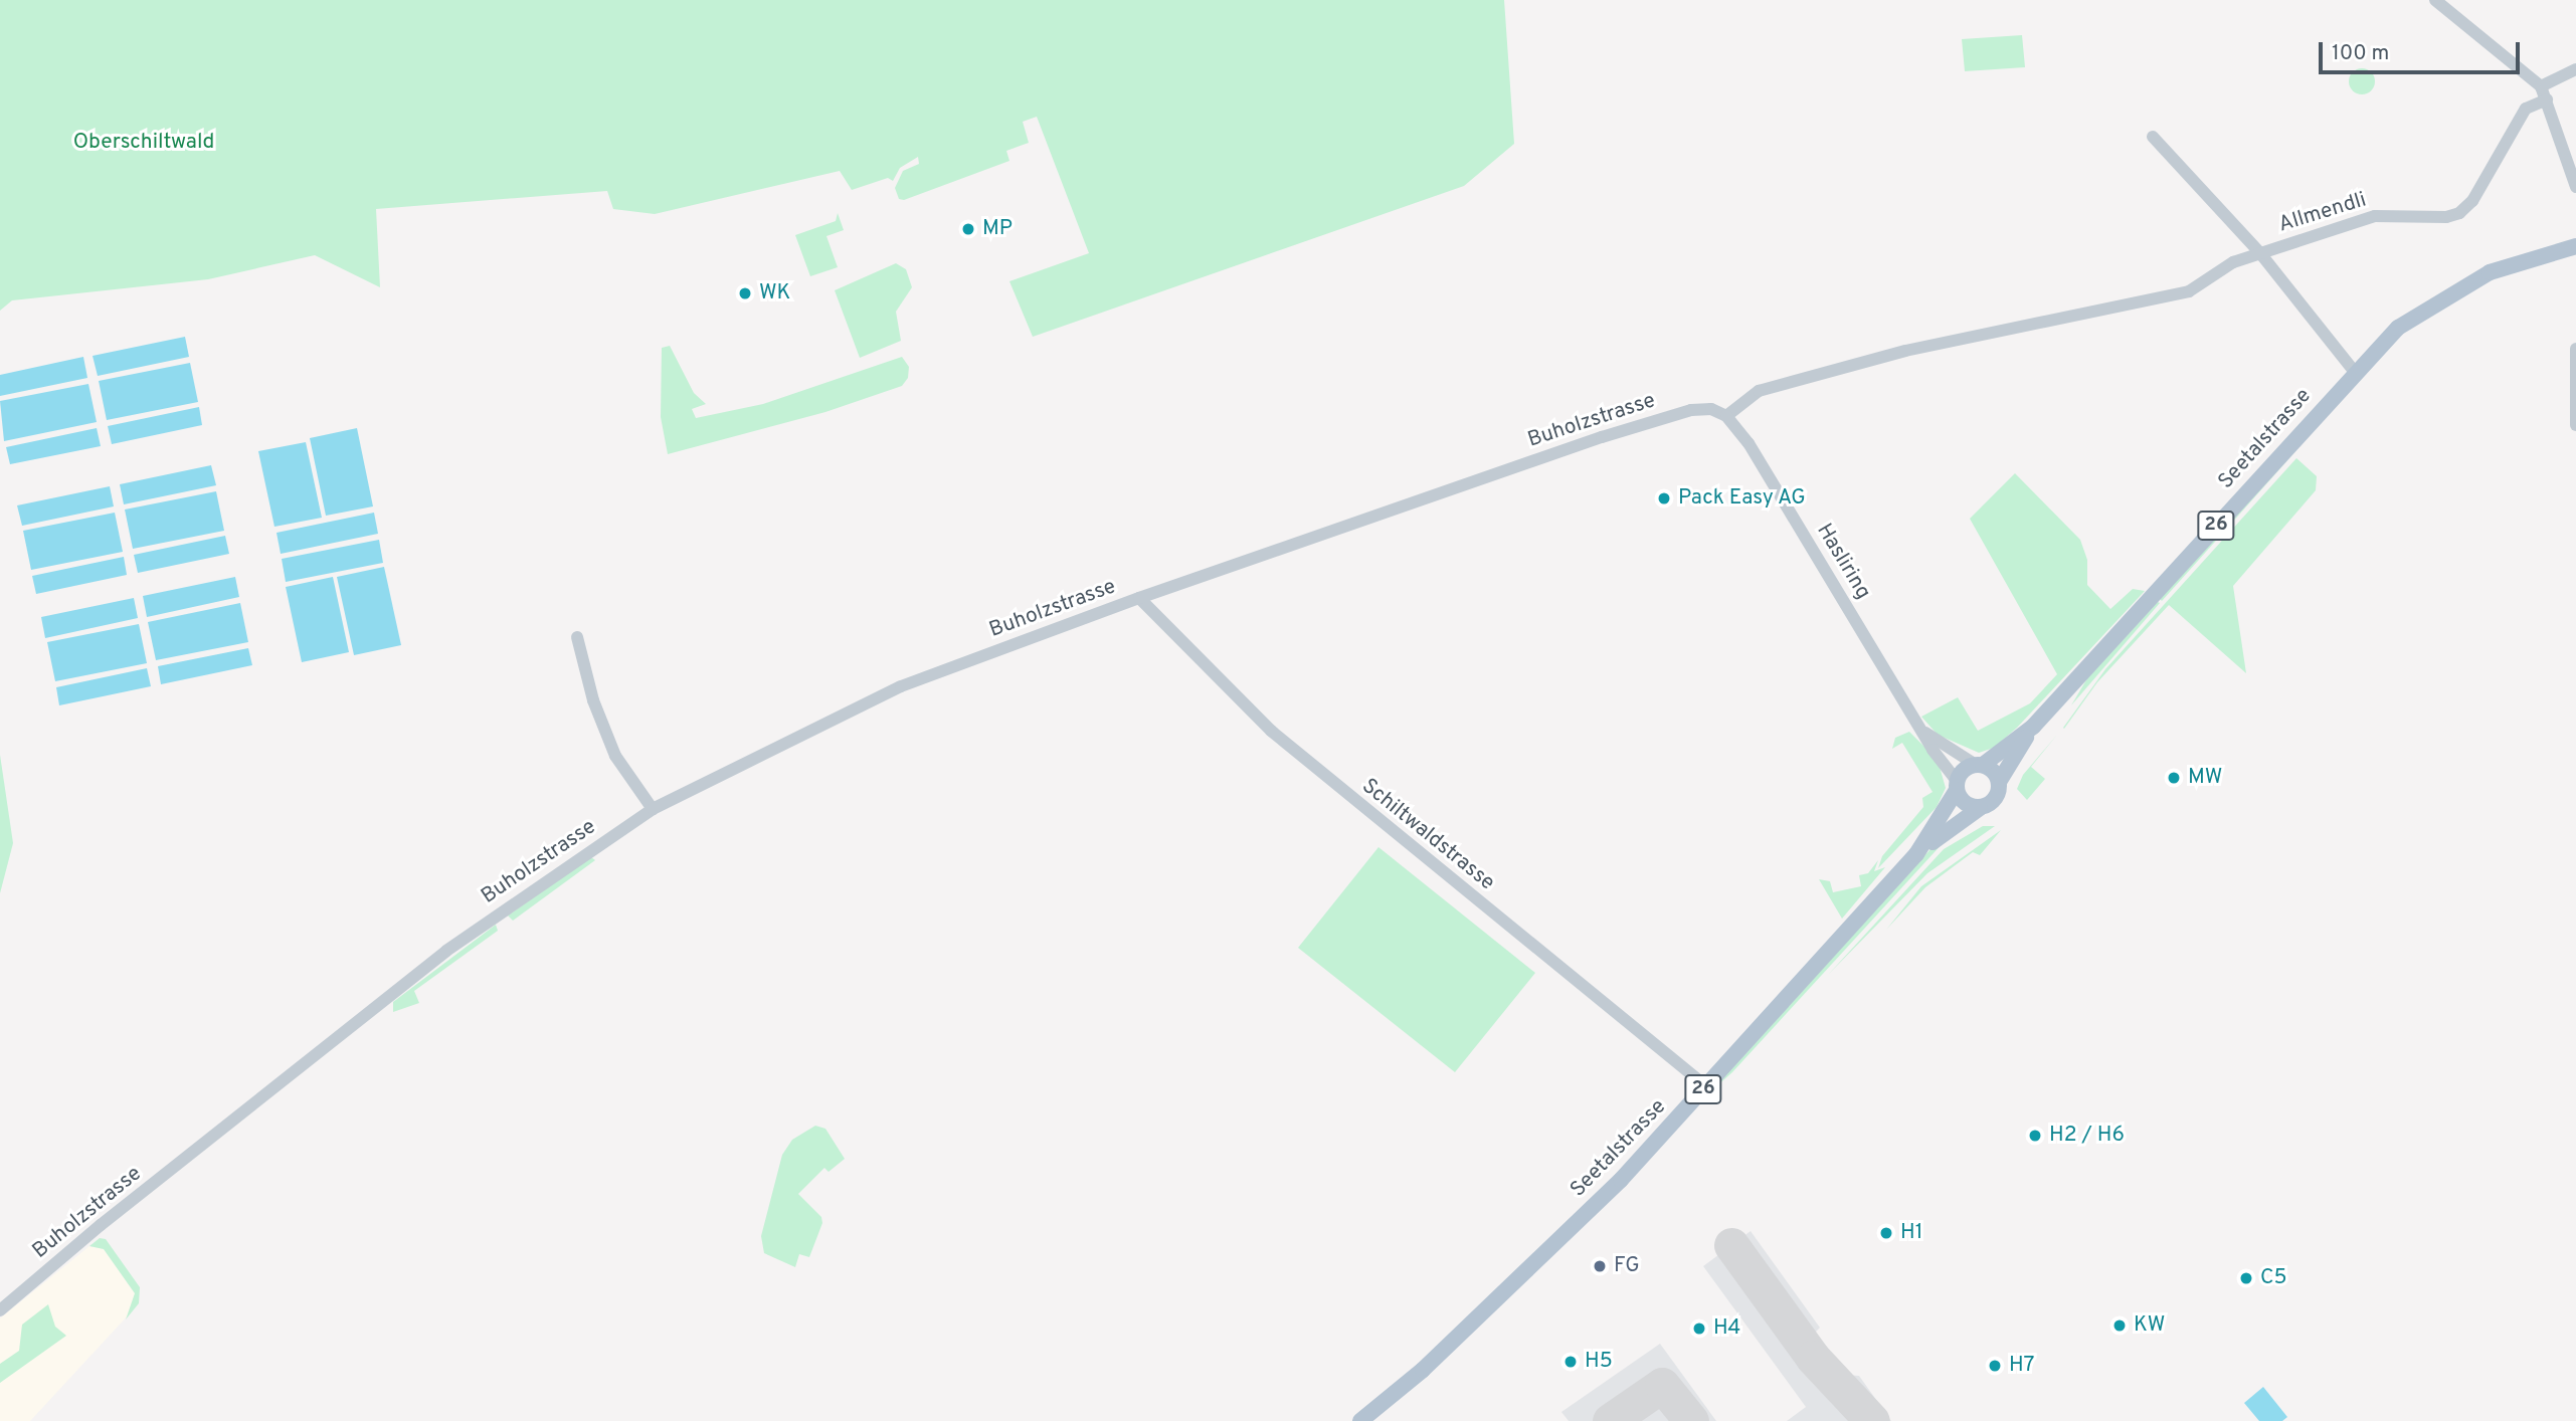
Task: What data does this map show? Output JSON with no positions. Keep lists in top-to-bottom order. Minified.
{"streets":{"main road":["Seetalstrasse","26"],"street":["Allmendli","Buholzstrasse","Hasliring","Schiltwaldstrasse"]},"crossings":[["Buholzstrasse","Hasliring"],["Buholzstrasse","Schiltwaldstrasse"],["Seetalstrasse","Hasliring"],["Seetalstrasse","Schiltwaldstrasse"]],"parks":["Oberschiltwald"],"places":["MP","WK","Pack Easy AG","MW","H2 / H6","H1","FG","C5","KW","H4","H5","H7"],"scale_bar":"100 m"}
